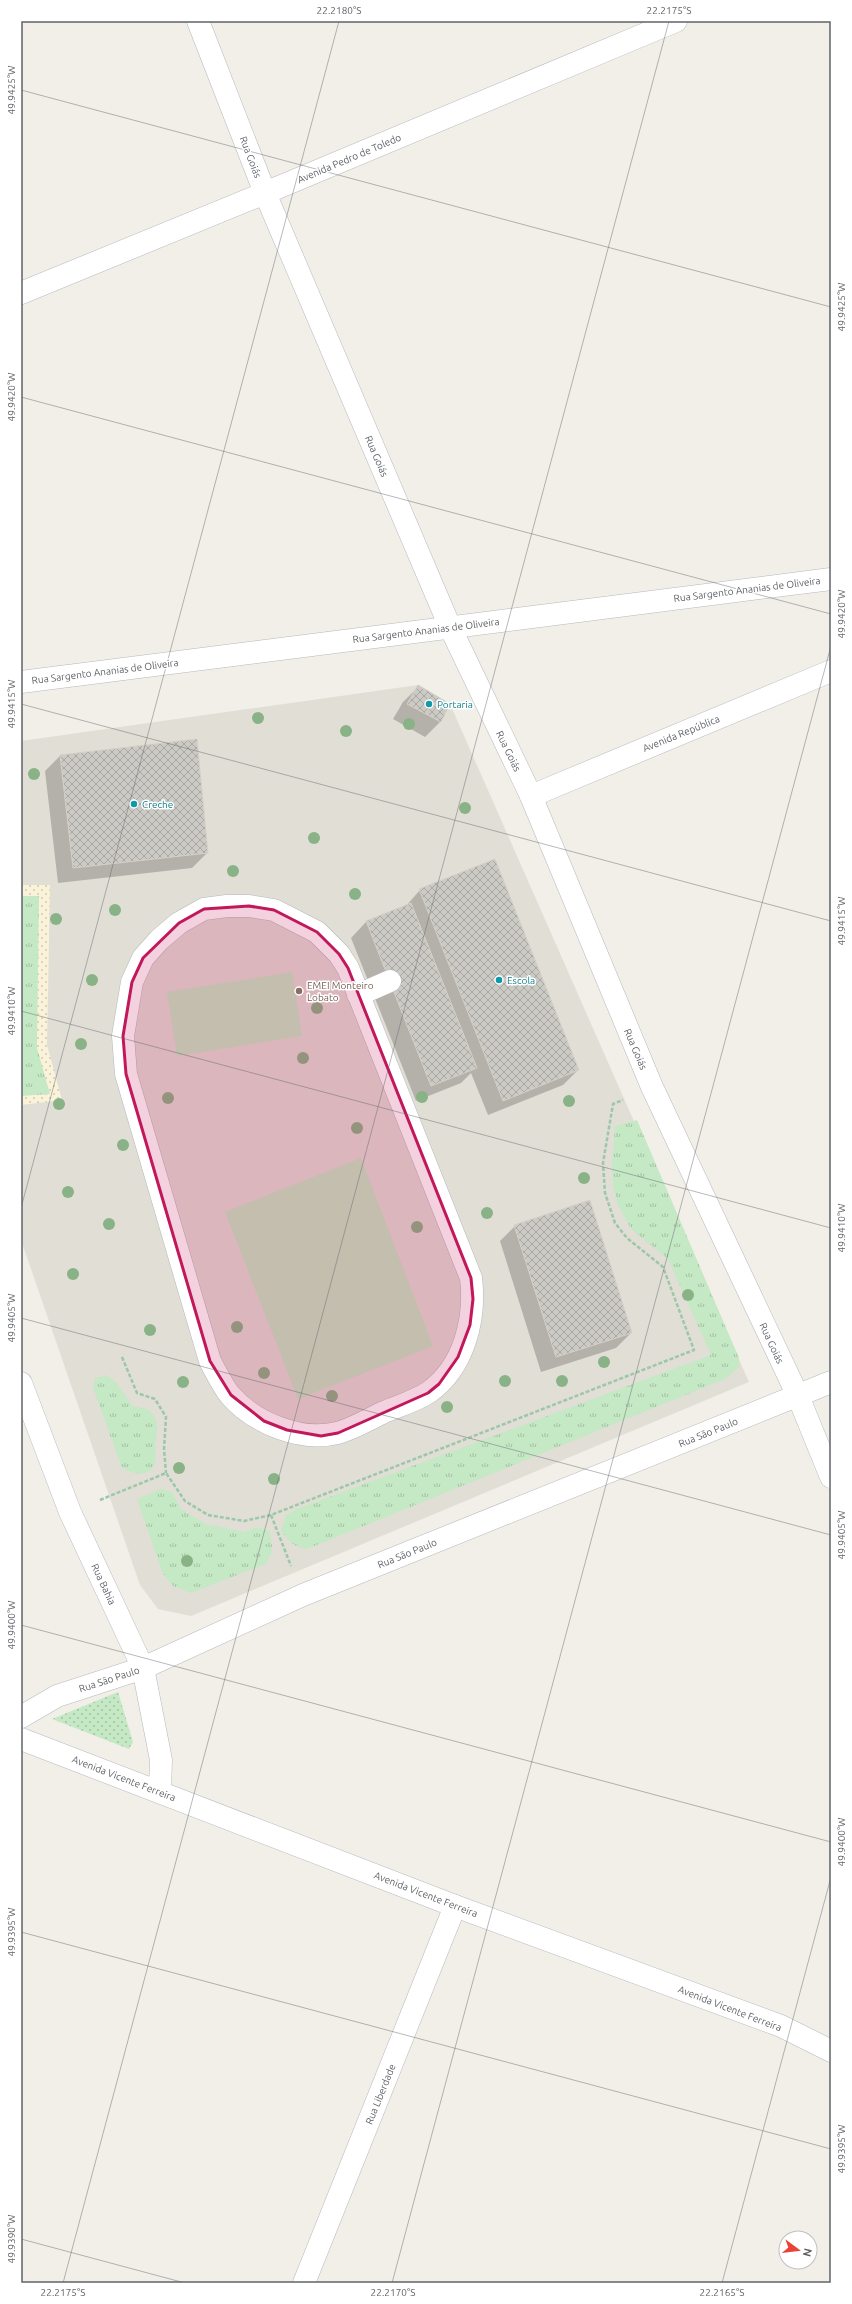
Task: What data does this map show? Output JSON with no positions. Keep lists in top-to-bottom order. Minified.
{"streets":{"street":["Rua Goiás","Avenida Pedro de Toledo","Rua Sargento Ananias de Oliveira","Avenida República","Rua São Paulo","Rua Bahia","Avenida Vicente Ferreira","Rua Liberdade"]},"crossings":[["Rua Goiás","Avenida Pedro de Toledo"],["Rua Goiás","Rua Sargento Ananias de Oliveira"],["Rua Goiás","Avenida República"],["Rua Goiás","Rua São Paulo"],["Rua São Paulo","Rua Bahia"],["Rua Bahia","Avenida Vicente Ferreira"],["Avenida Vicente Ferreira","Rua Liberdade"]],"places":["Portaria","Creche","Escola","EMEI Monteiro Lobato"],"north":"right","coordinates":["22.2180°S","22.2175°S","49.9425°W","49.9420°W","49.9415°W","49.9410°W","49.9405°W","49.9400°W","49.9395°W","49.9390°W","22.2170°S","22.2165°S"]}
